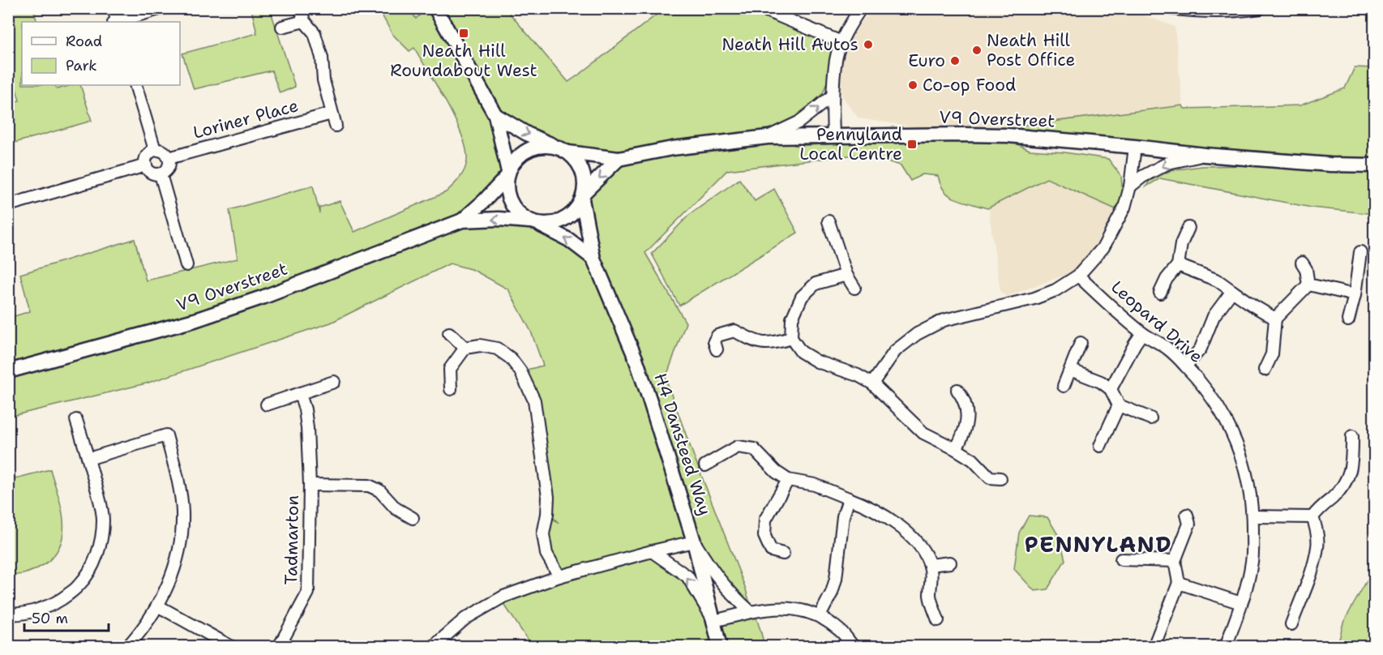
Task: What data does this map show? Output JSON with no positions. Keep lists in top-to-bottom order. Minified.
{"streets":{"street":["Loriner Place","V9 Overstreet","Leopard Drive","H4 Dansteed Way","Tadmarton"]},"crossings":[["V9 Overstreet","H4 Dansteed Way"]],"districts":["PENNYLAND"],"places":{"transit":["Neath Hill Roundabout West","Pennyland Local Centre"],"other":["Neath Hill Autos","Neath Hill Post Office","Euro","Co-op Food"]},"legend":["Road","Park"],"scale_bar":"50 m"}
